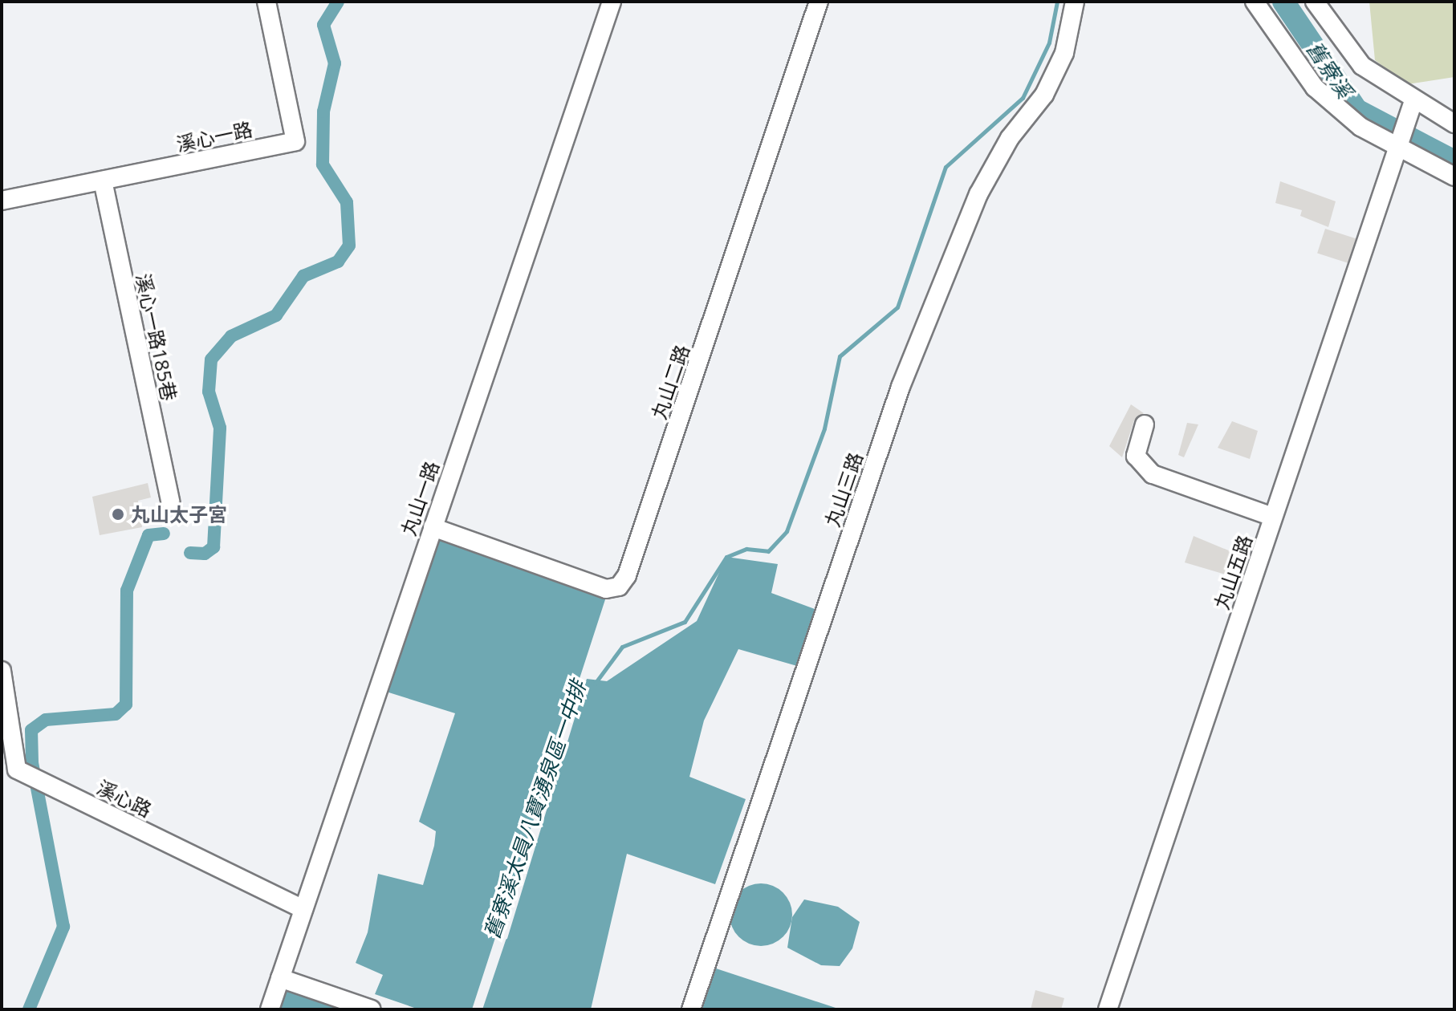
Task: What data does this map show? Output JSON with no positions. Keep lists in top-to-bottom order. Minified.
{"streets":{"street":["溪心一路","溪心一路185巷","丸山二路","丸山三路","丸山一路","丸山五路","溪心路"]},"crossings":[["溪心一路","溪心一路185巷"],["丸山二路","丸山一路"],["丸山一路","溪心路"]],"water":["舊寮溪","舊寮溪太員八寶湧泉區一中排"],"places":["丸山太子宮"]}
